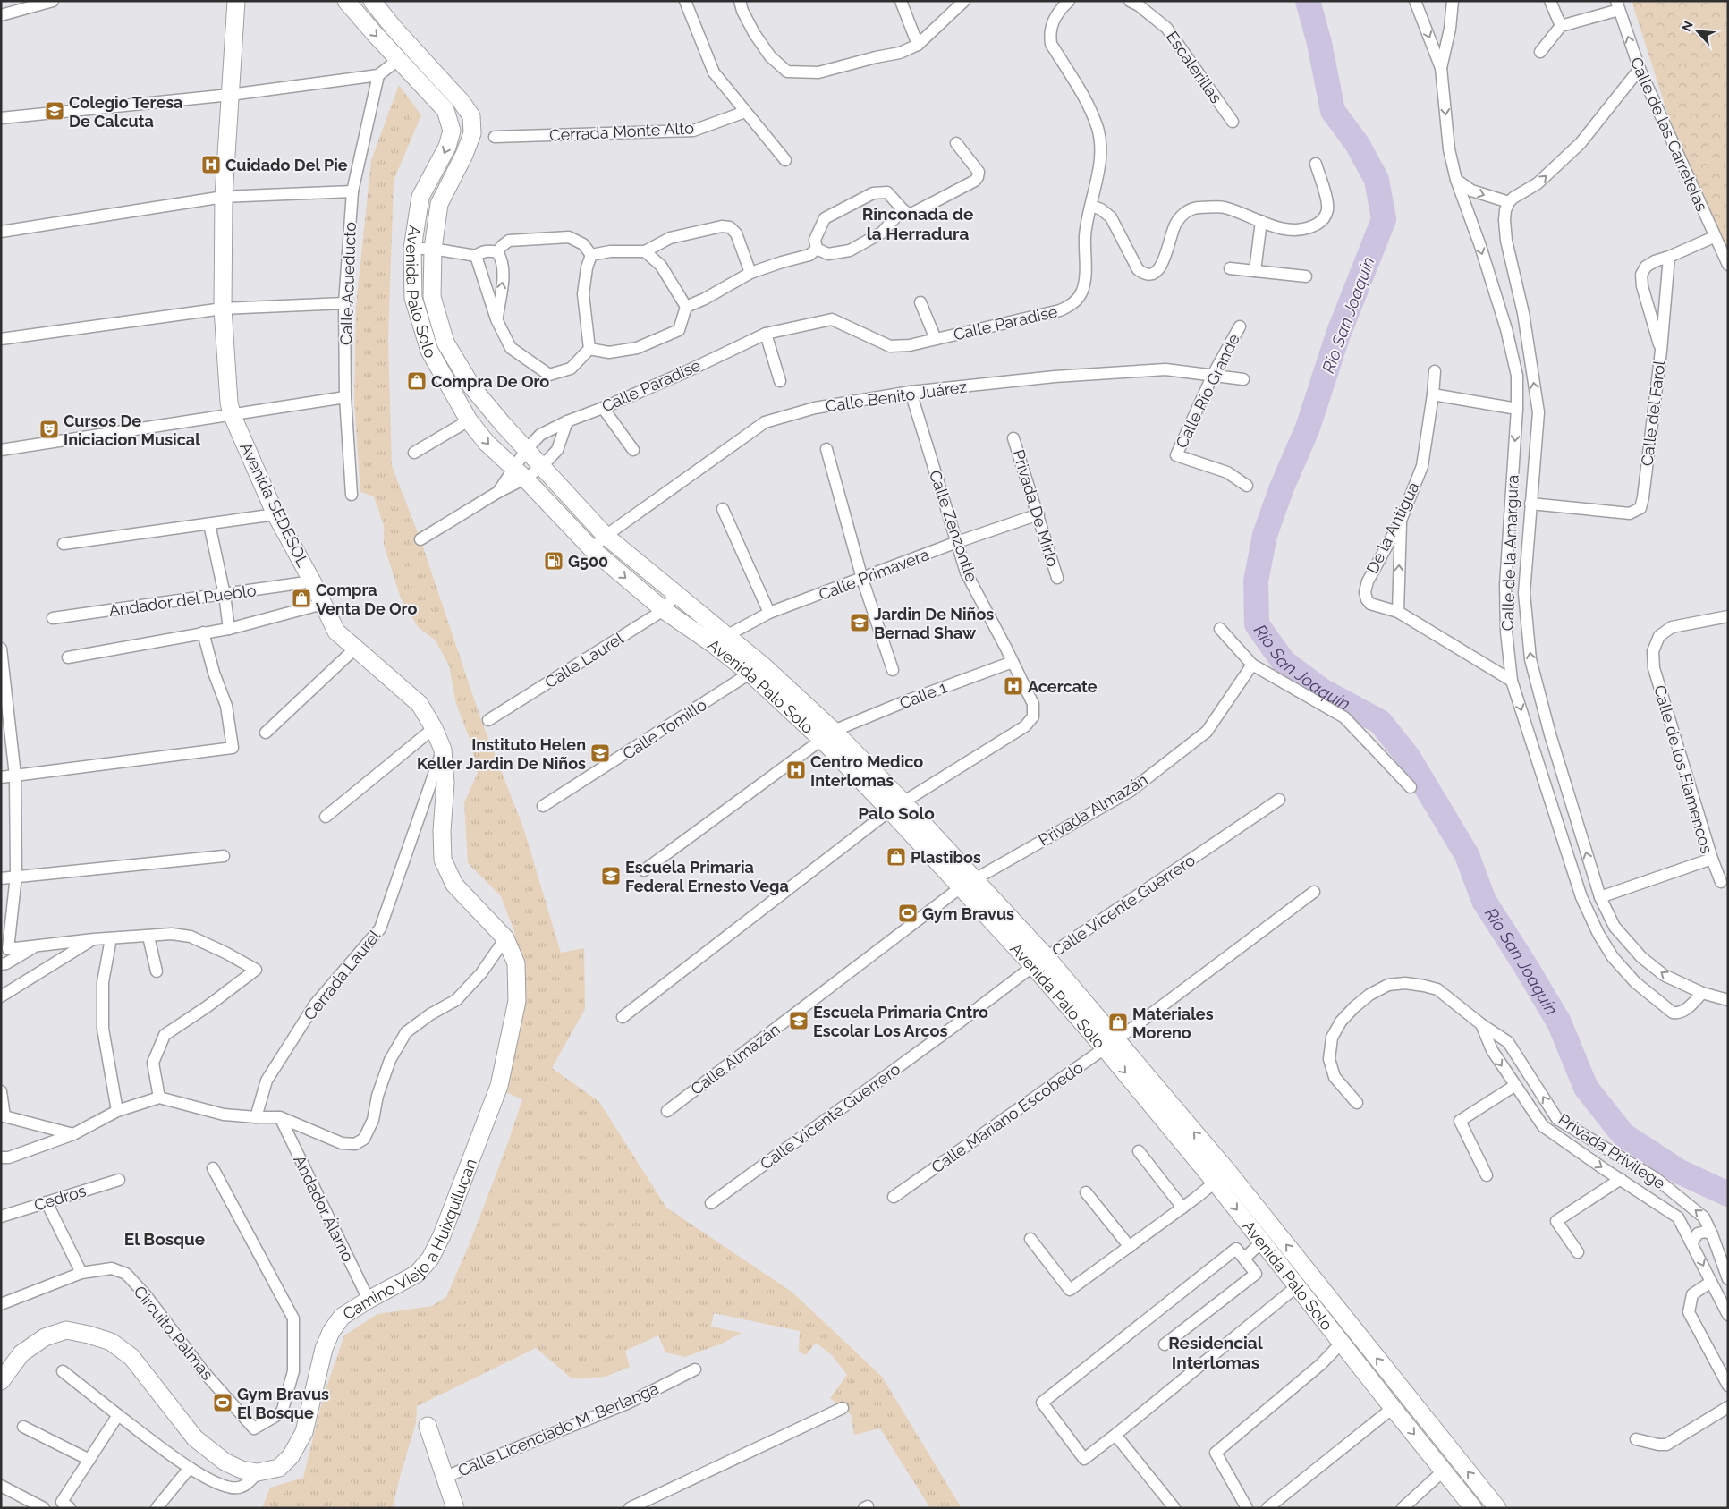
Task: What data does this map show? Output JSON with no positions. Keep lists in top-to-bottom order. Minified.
{"streets":{"main road":["Avenida Palo Solo","Avenida SEDESOL","Camino Viejo a Huixquilucan"],"street":["Escalerillas","Cerrada Monte Alto","Calle de las Carretelas","Calle Acueducto","Calle Paradise","Calle Río Grande","Calle Benito Juárez","Calle del Farol","Privada De Mirlo","Calle Zenzontle","De la Antigua","Calle de la Amargura","Calle Primavera","Andador del Pueblo","Calle Laurel","Calle 1","Calle Tomillo","Calle de los Flamencos","Privada Almazán","Calle Vicente Guerrero","Cerrada Laurel","Calle Almazán","Calle Mariano Escobedo","Privada Privilege","Cedros","Andador Álamo","Circuito Palmas","Calle Licenciado M. Berlanga"]},"crossings":[["Avenida Palo Solo","Calle Paradise"],["Avenida Palo Solo","Calle Benito Juárez"],["Avenida Palo Solo","Calle Zenzontle"],["Avenida Palo Solo","Calle Primavera"],["Avenida Palo Solo","Calle Laurel"],["Avenida Palo Solo","Calle 1"],["Avenida Palo Solo","Calle Tomillo"],["Avenida Palo Solo","Privada Almazán"],["Avenida Palo Solo","Calle Vicente Guerrero"],["Avenida Palo Solo","Calle Almazán"],["Avenida Palo Solo","Calle Mariano Escobedo"],["Calle Río Grande","Calle Benito Juárez"],["Calle Benito Juárez","Calle Zenzontle"],["Calle del Farol","Calle de la Amargura"],["Avenida SEDESOL","Andador del Pueblo"],["Avenida SEDESOL","Cerrada Laurel"],["Avenida SEDESOL","Camino Viejo a Huixquilucan"],["Privada De Mirlo","Calle Primavera"],["Calle Zenzontle","Calle Primavera"],["Calle Zenzontle","Calle 1"],["Calle de la Amargura","Calle de los Flamencos"],["Privada Almazán","Calle Almazán"],["Andador Álamo","Camino Viejo a Huixquilucan"]],"districts":["Rinconada de la Herradura","Palo Solo","El Bosque","Residencial Interlomas"],"water":["Río San Joaquín"],"places":{"school or university":["Colegio Teresa De Calcuta","Jardin De Niños Bernad Shaw","Instituto Helen Keller Jardin De Niños","Escuela Primaria Federal Ernesto Vega","Escuela Primaria Cntro Escolar Los Arcos"],"hospital":["Cuidado Del Pie","Acercate","Centro Medico Interlomas"],"shop":["Compra De Oro","Compra Venta De Oro","Plastibos","Materiales Moreno"],"theatre":["Cursos De Iniciacion Musical"],"fuel station":["G500"],"sports":["Gym Bravus","Gym Bravus El Bosque"]},"north":"top left"}
